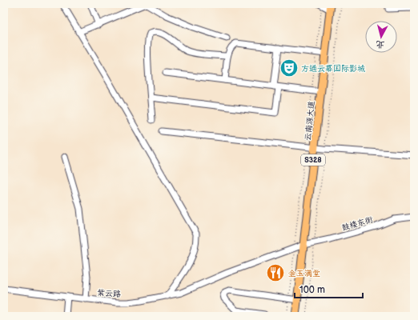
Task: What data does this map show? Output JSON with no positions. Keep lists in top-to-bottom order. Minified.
{"streets":{"main road":["云南源大道","S328"],"street":["鼓楼东街","紫云路"]},"crossings":[["云南源大道","鼓楼东街"],["鼓楼东街","紫云路"]],"places":{"theatre":["方通云幕国际影城"],"restaurant":["金玉满堂"]},"scale_bar":"100 m","north":"bottom"}
